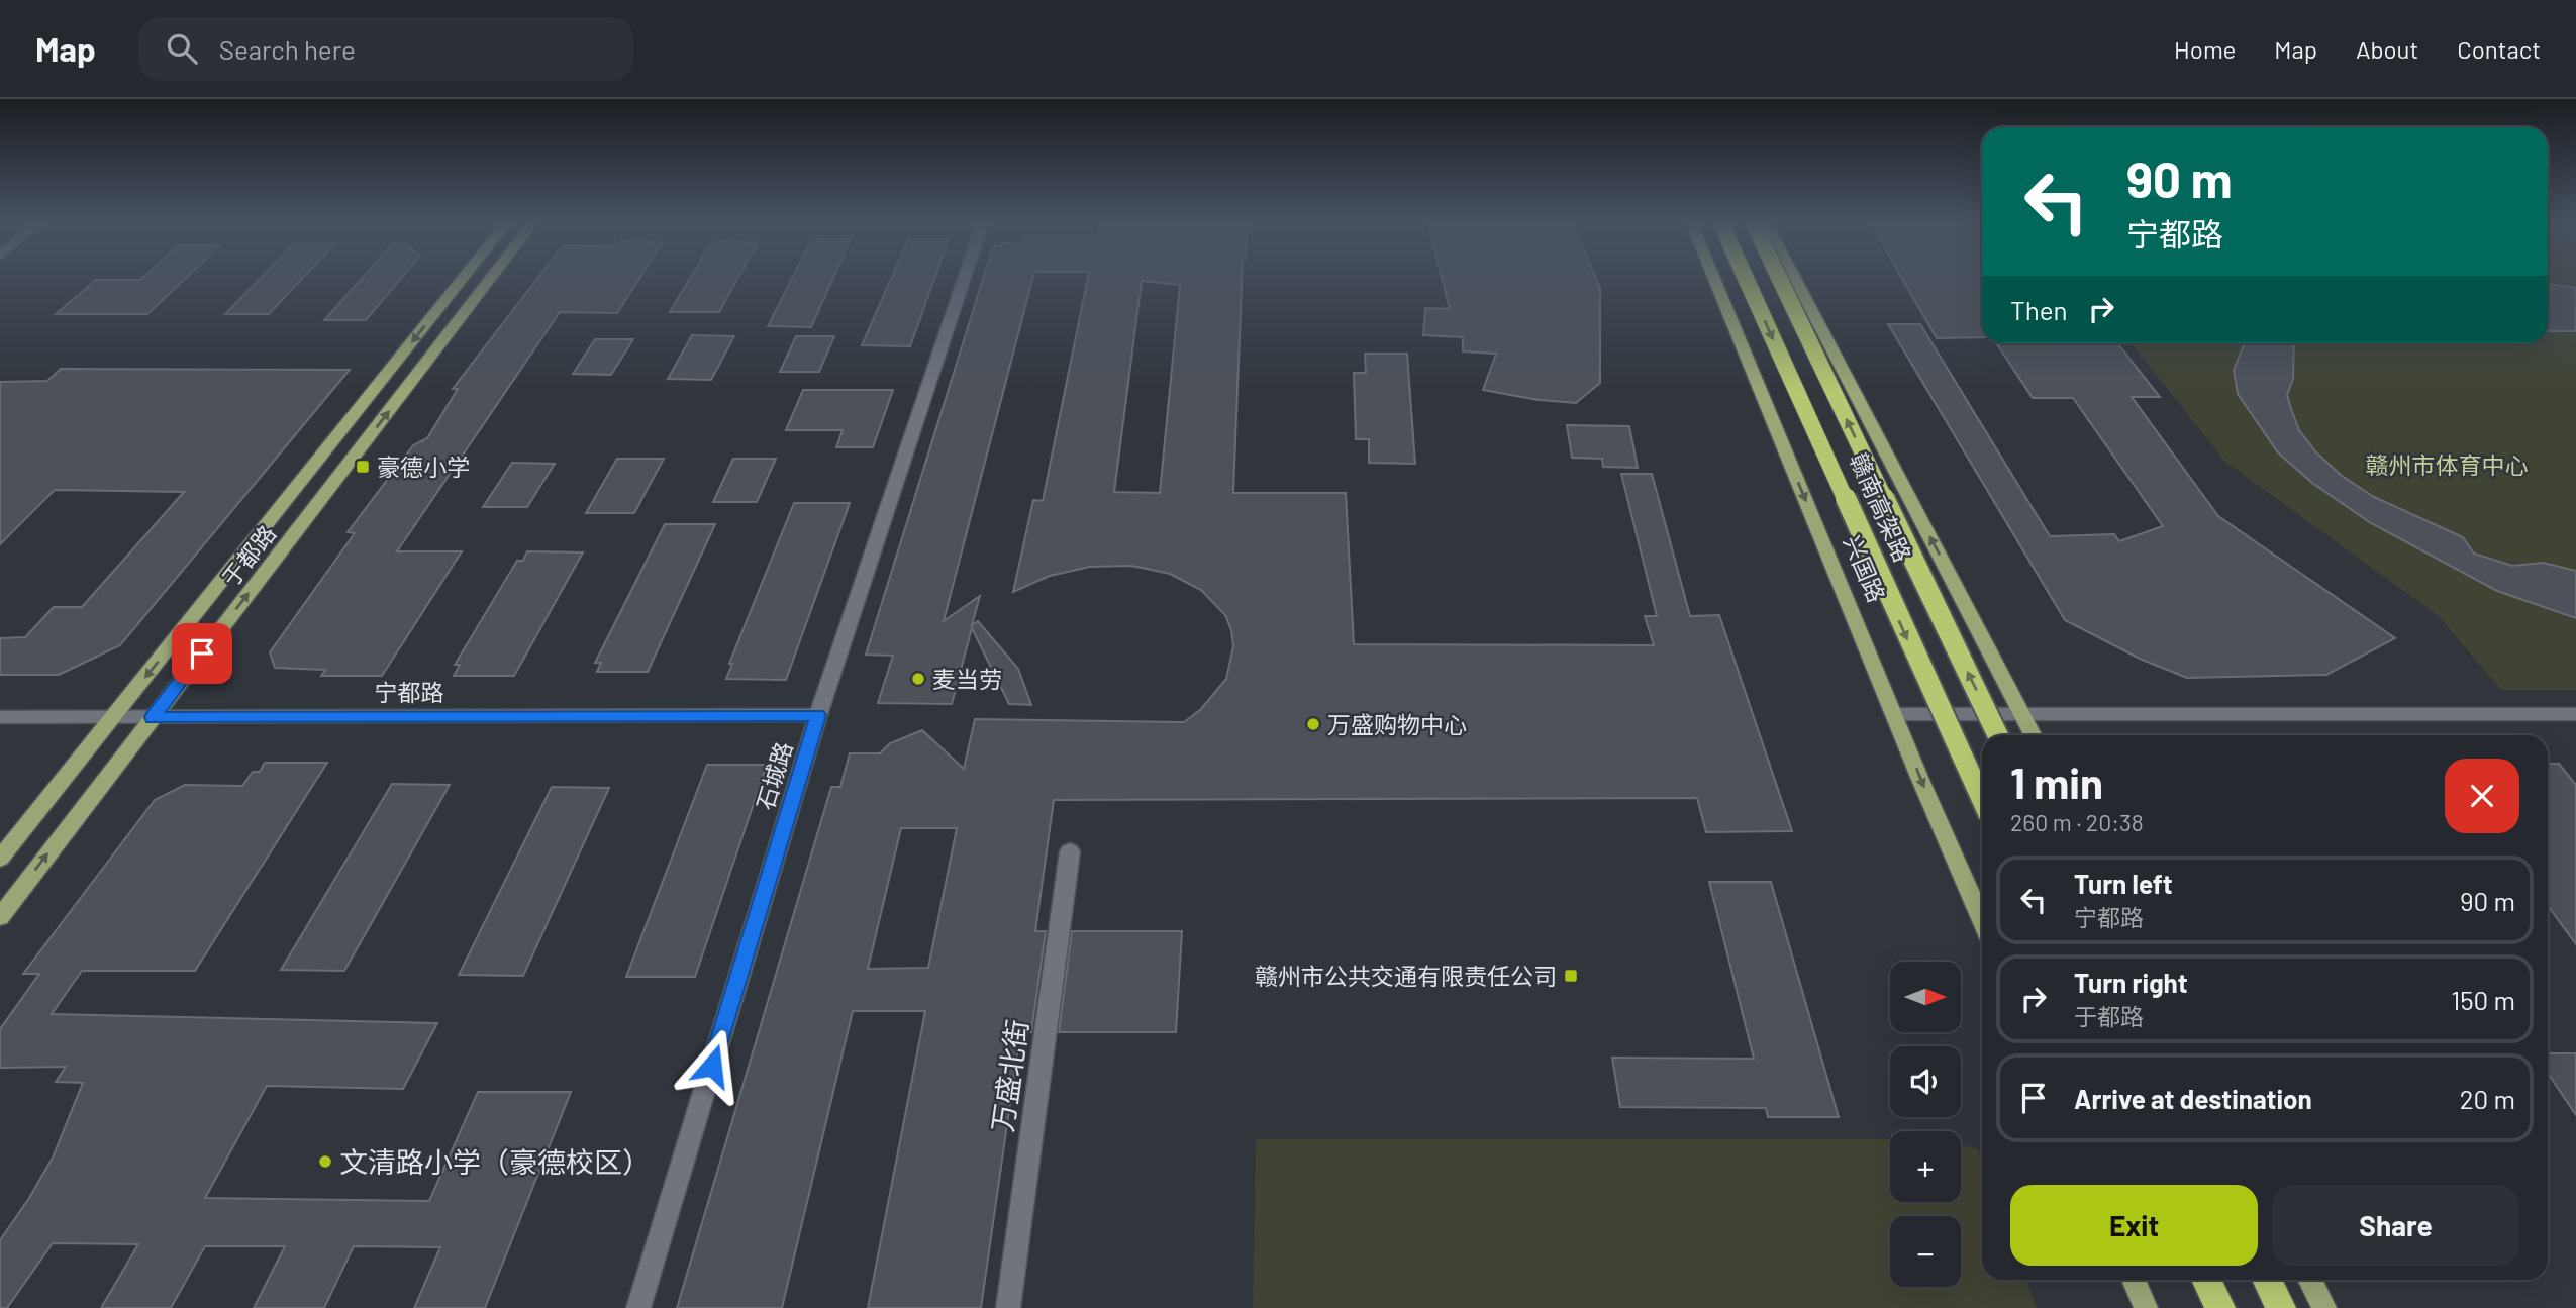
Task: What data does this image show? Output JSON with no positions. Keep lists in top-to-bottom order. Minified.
{"streets":{"highway":["赣南高架路"],"main road":["于都路","兴国路"],"street":["宁都路","石城路","万盛北街"]},"crossings":[["于都路","宁都路"],["宁都路","石城路"]],"parks":["赣州市体育中心"],"places":{"transit":["豪德小学","赣州市公共交通有限责任公司"],"other":["麦当劳","万盛购物中心","文清路小学（豪德校区）"]},"north":"right","page":{"header":"Map","search":"Search here","nav":["Home","Map","About","Contact"],"turn":["90 m","宁都路"],"then":"Then","heading":["1 min","260 m · 20:38"],"list":[{"name":"Turn left","note":"宁都路","value":"90 m"},{"name":"Turn right","note":"于都路","value":"150 m"},{"name":"Arrive at destination","value":"20 m"}],"map_buttons":["+","−"],"buttons":["Exit","Share"]}}
